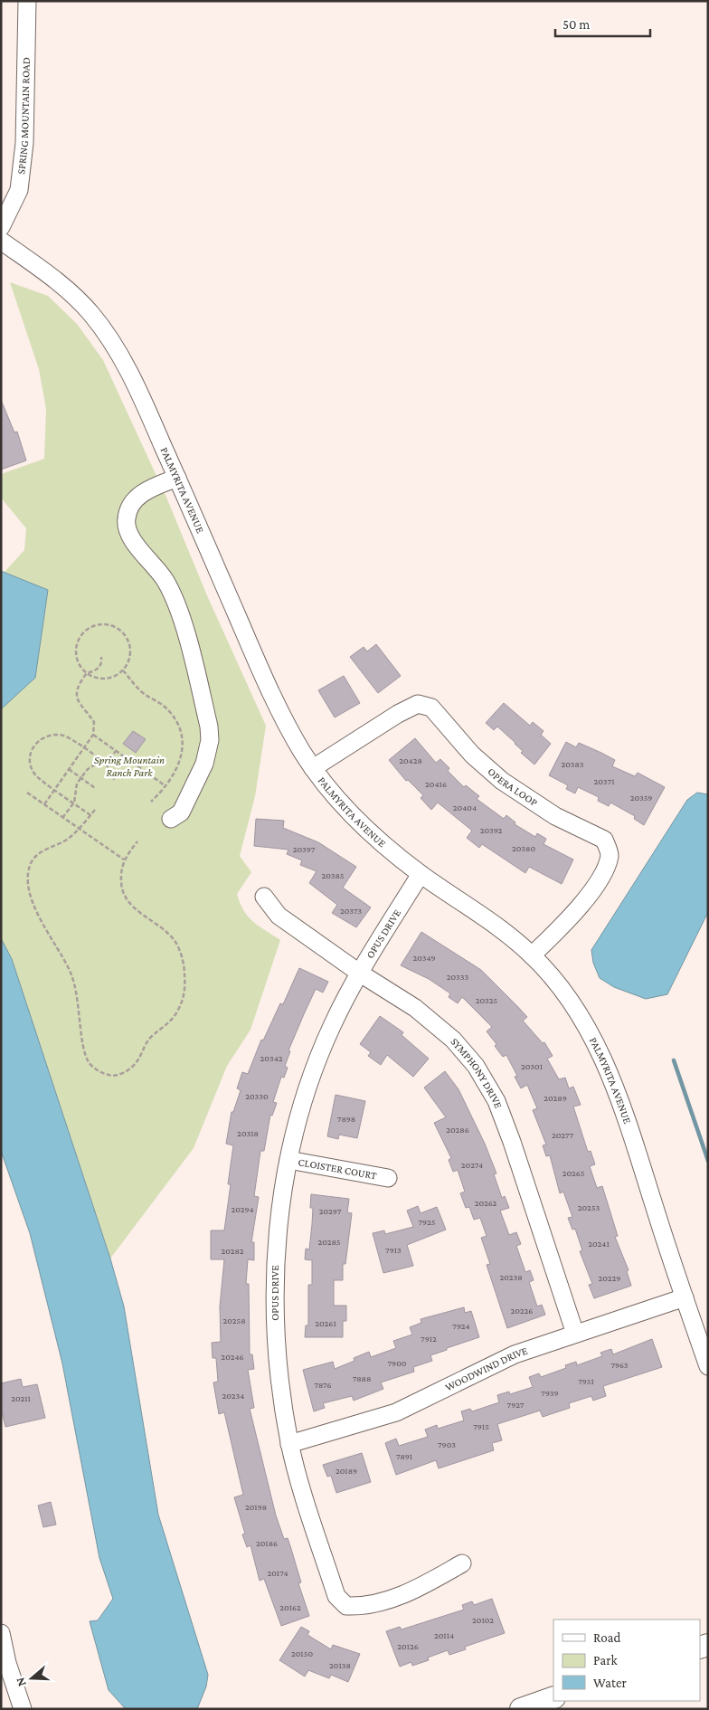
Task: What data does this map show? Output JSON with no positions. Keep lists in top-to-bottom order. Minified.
{"streets":{"street":["SPRING MOUNTAIN ROAD","PALMYRITA AVENUE","OPERA LOOP","OPUS DRIVE","SYMPHONY DRIVE","CLOISTER COURT","WOODWIND DRIVE"]},"crossings":[["PALMYRITA AVENUE","OPERA LOOP"],["PALMYRITA AVENUE","OPUS DRIVE"],["PALMYRITA AVENUE","WOODWIND DRIVE"],["OPUS DRIVE","SYMPHONY DRIVE"],["OPUS DRIVE","CLOISTER COURT"],["OPUS DRIVE","WOODWIND DRIVE"],["SYMPHONY DRIVE","WOODWIND DRIVE"]],"parks":["Spring Mountain Ranch Park"],"house_numbers":["20428","20383","20371","20416","20359","20404","20392","20380","20397","20385","20373","20349","20333","20325","20342","20301","20330","20289","7898","20286","20318","20277","20274","20265","20262","20253","20294","20297","7925","20285","20241","7913","20282","20238","20229","20226","20258","20261","7924","7912","20246","7900","7963","7888","7951","7876","7939","20234","20211","7927","7915","7903","7891","20189","20198","20186","20174","20162","20102","20114","20126","20150","20138"],"legend":["Road","Park","Water"],"scale_bar":"50 m","north":"left"}
